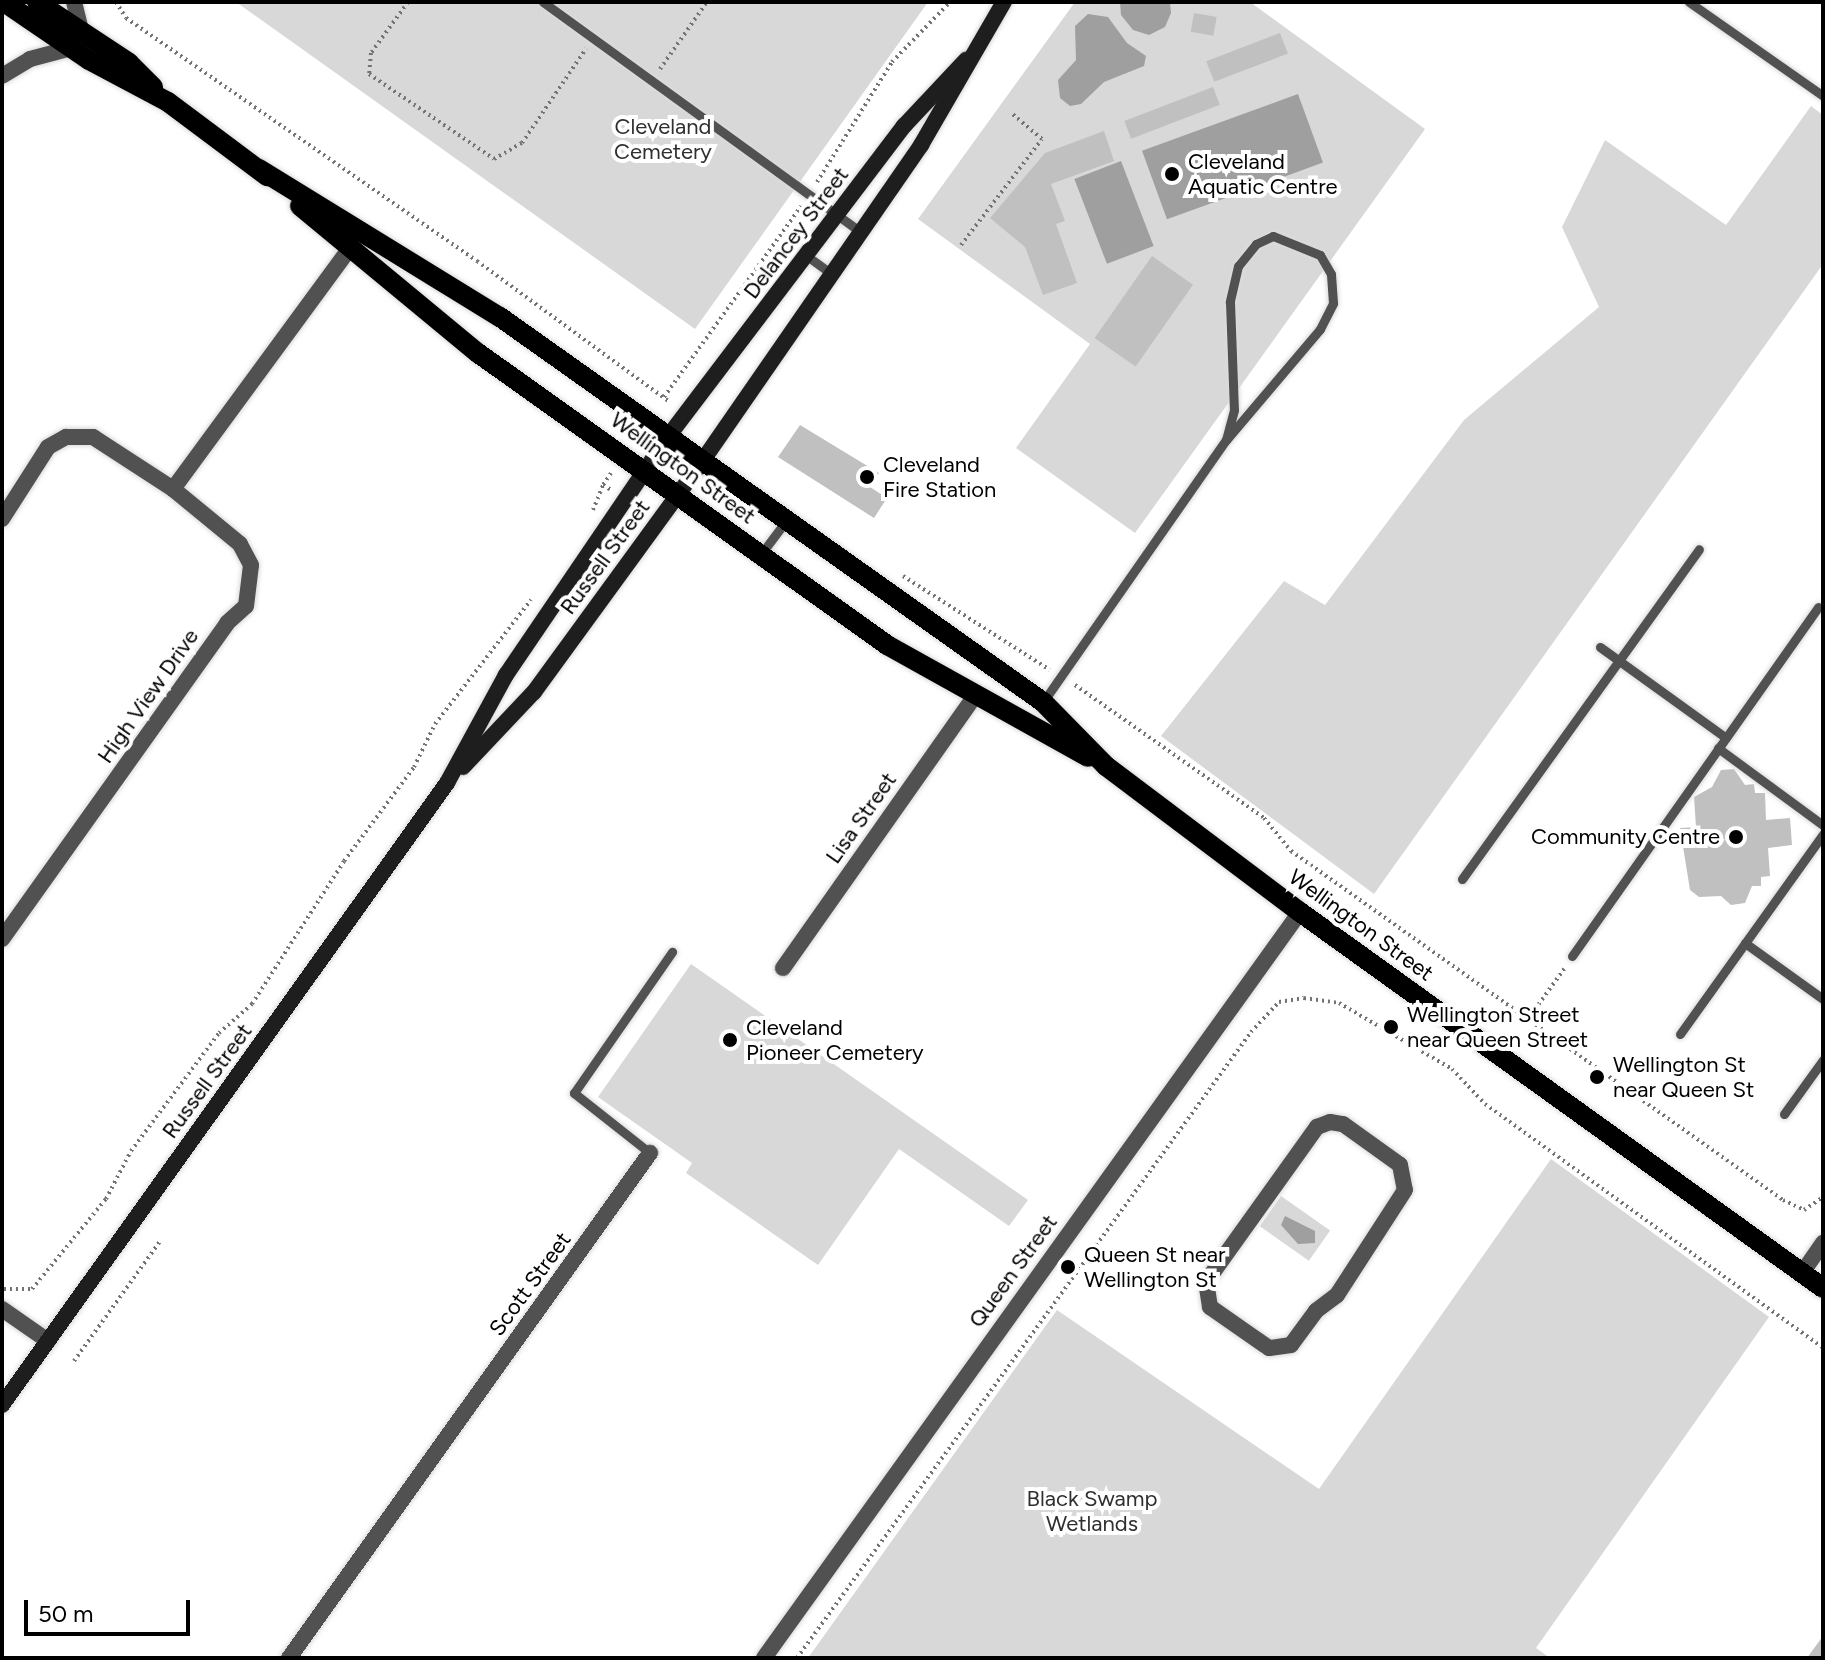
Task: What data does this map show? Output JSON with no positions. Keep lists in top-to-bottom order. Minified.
{"streets":{"main road":["Delancey Street","Wellington Street","Russell Street"],"street":["High View Drive","Lisa Street","Queen Street","Scott Street"]},"crossings":[["Delancey Street","Wellington Street"],["Delancey Street","Russell Street"],["Wellington Street","Russell Street"],["Wellington Street","Lisa Street"],["Wellington Street","Queen Street"]],"parks":["Cleveland Cemetery","Black Swamp Wetlands"],"places":["Cleveland Aquatic Centre","Cleveland Fire Station","Community Centre","Wellington Street near Queen Street","Cleveland Pioneer Cemetery","Wellington St near Queen St","Queen St near Wellington St"],"scale_bar":"50 m"}
